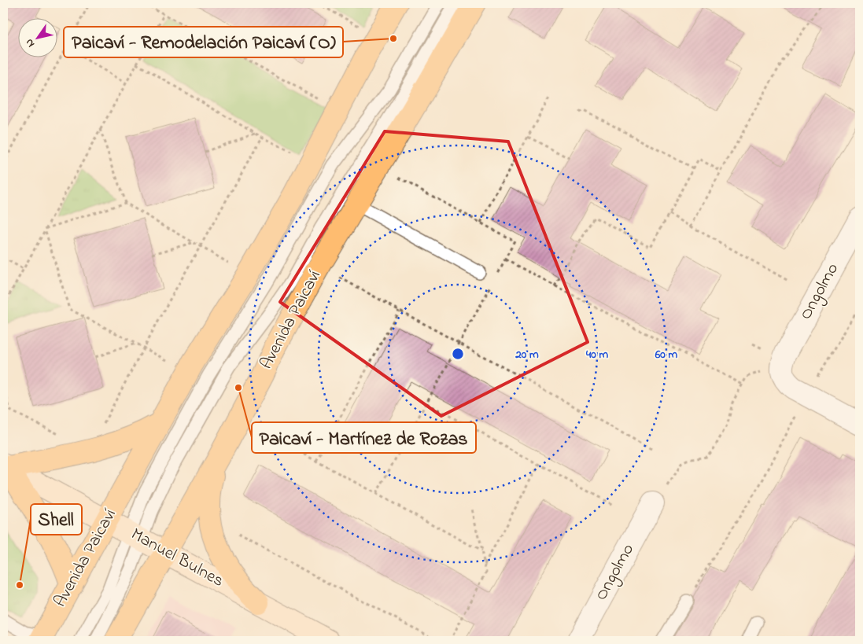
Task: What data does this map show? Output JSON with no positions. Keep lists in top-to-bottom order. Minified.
{"streets":{"main road":["Avenida Paicaví","Manuel Bulnes"],"street":["Ongolmo"]},"crossings":[["Avenida Paicaví","Manuel Bulnes"]],"places":["Paicaví - Remodelación Paicaví (O)","Paicaví - Martínez de Rozas","Shell"],"north":"bottom left","rings":["20 m","40 m","60 m"]}
